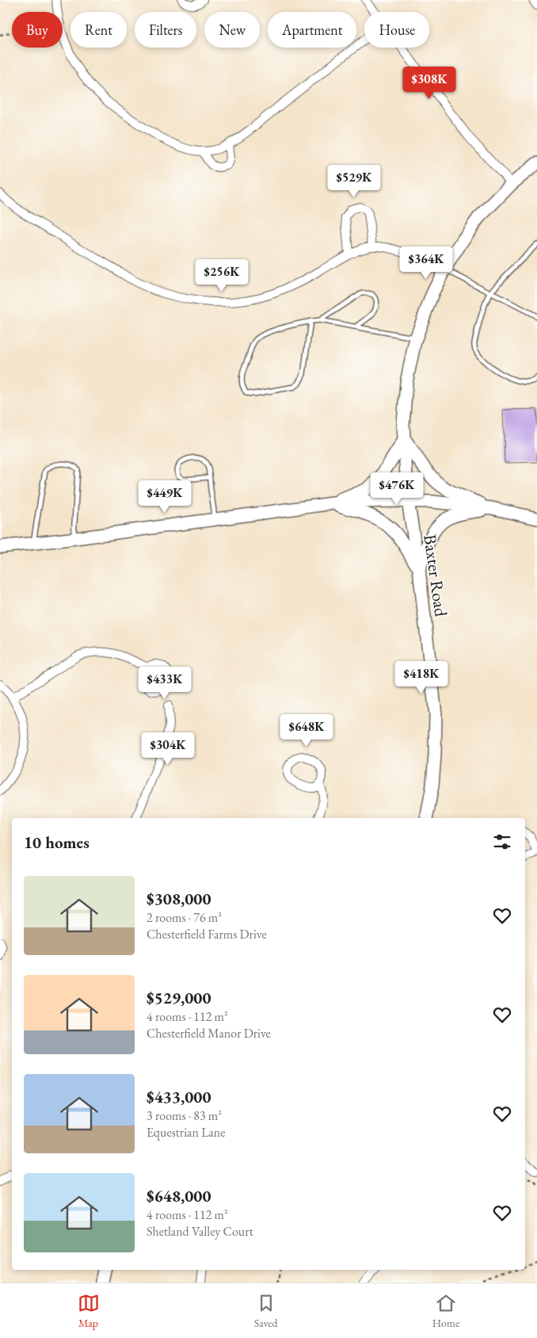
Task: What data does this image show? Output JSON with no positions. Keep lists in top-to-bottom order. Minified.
{"streets":{"main road":["Baxter Road"]},"page":{"chip":["Buy","Rent","Filters","New","Apartment","House"],"price":["$308K","$529K","$364K","$256K","$476K","$449K","$418K","$433K","$648K","$304K"],"heading":"10 homes","list":[{"name":"$308,000","note":"2 rooms · 76 m² · Chesterfield Farms Drive"},{"name":"$529,000","note":"4 rooms · 112 m² · Chesterfield Manor Drive"},{"name":"$433,000","note":"3 rooms · 83 m² · Equestrian Lane"},{"name":"$648,000","note":"4 rooms · 112 m² · Shetland Valley Court"}],"tabs":["Map","Saved","Home"]}}
